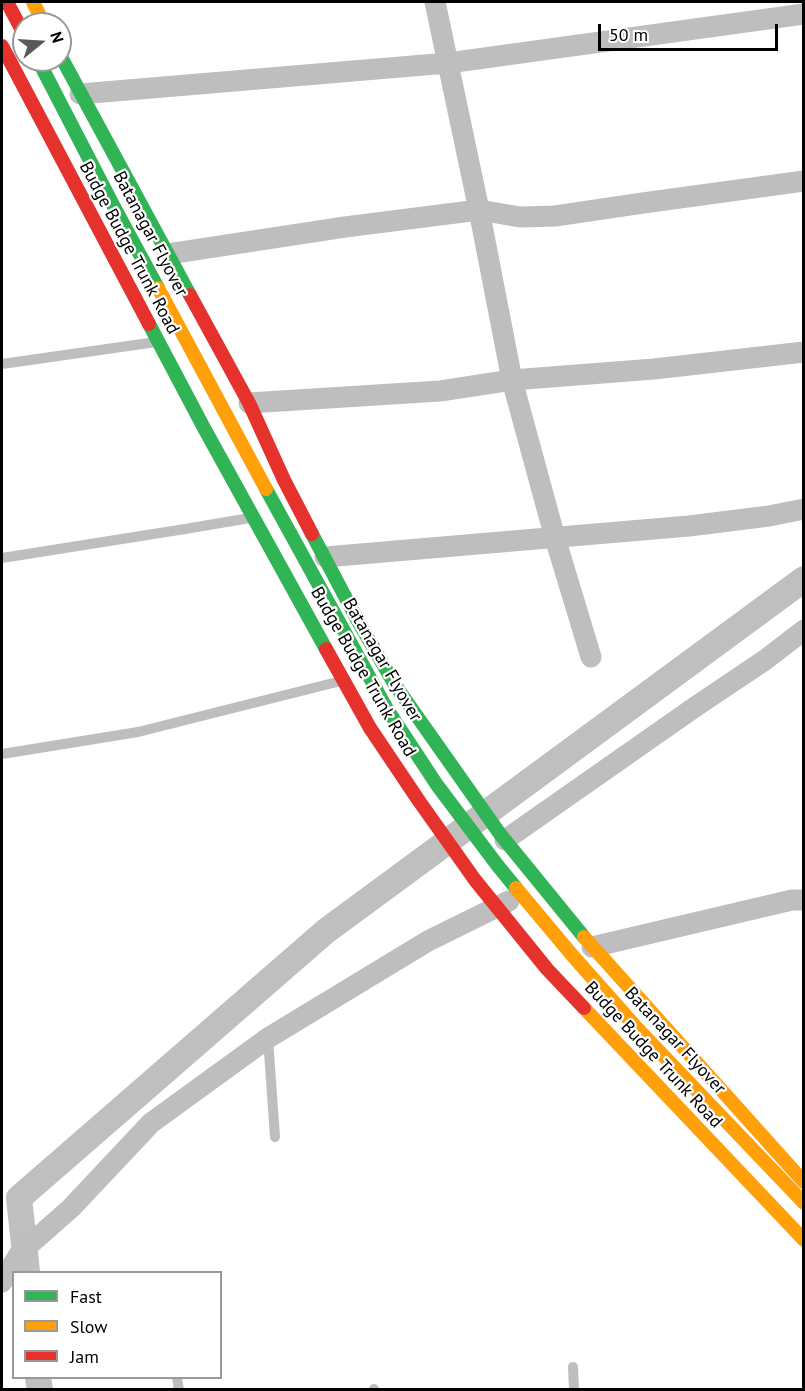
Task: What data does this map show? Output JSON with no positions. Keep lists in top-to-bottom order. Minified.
{"streets":{"street":["Batanagar Flyover","Budge Budge Trunk Road"]},"legend":["Fast","Slow","Jam"],"scale_bar":"50 m","north":"right"}
